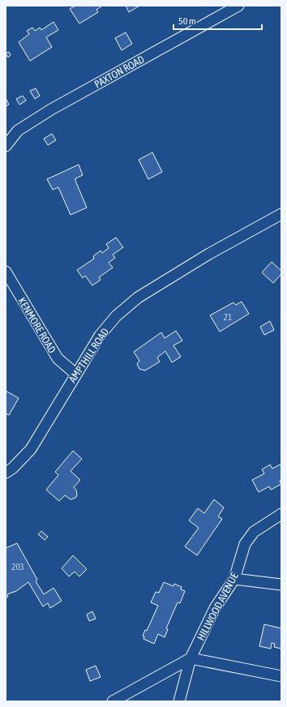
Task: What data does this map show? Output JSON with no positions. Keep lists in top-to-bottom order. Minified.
{"streets":{"street":["PAXTON ROAD","KENMORE ROAD","AMPTHILL ROAD","HILLWOOD AVENUE"]},"crossings":[["KENMORE ROAD","AMPTHILL ROAD"]],"house_numbers":["21","203"],"scale_bar":"50 m"}
